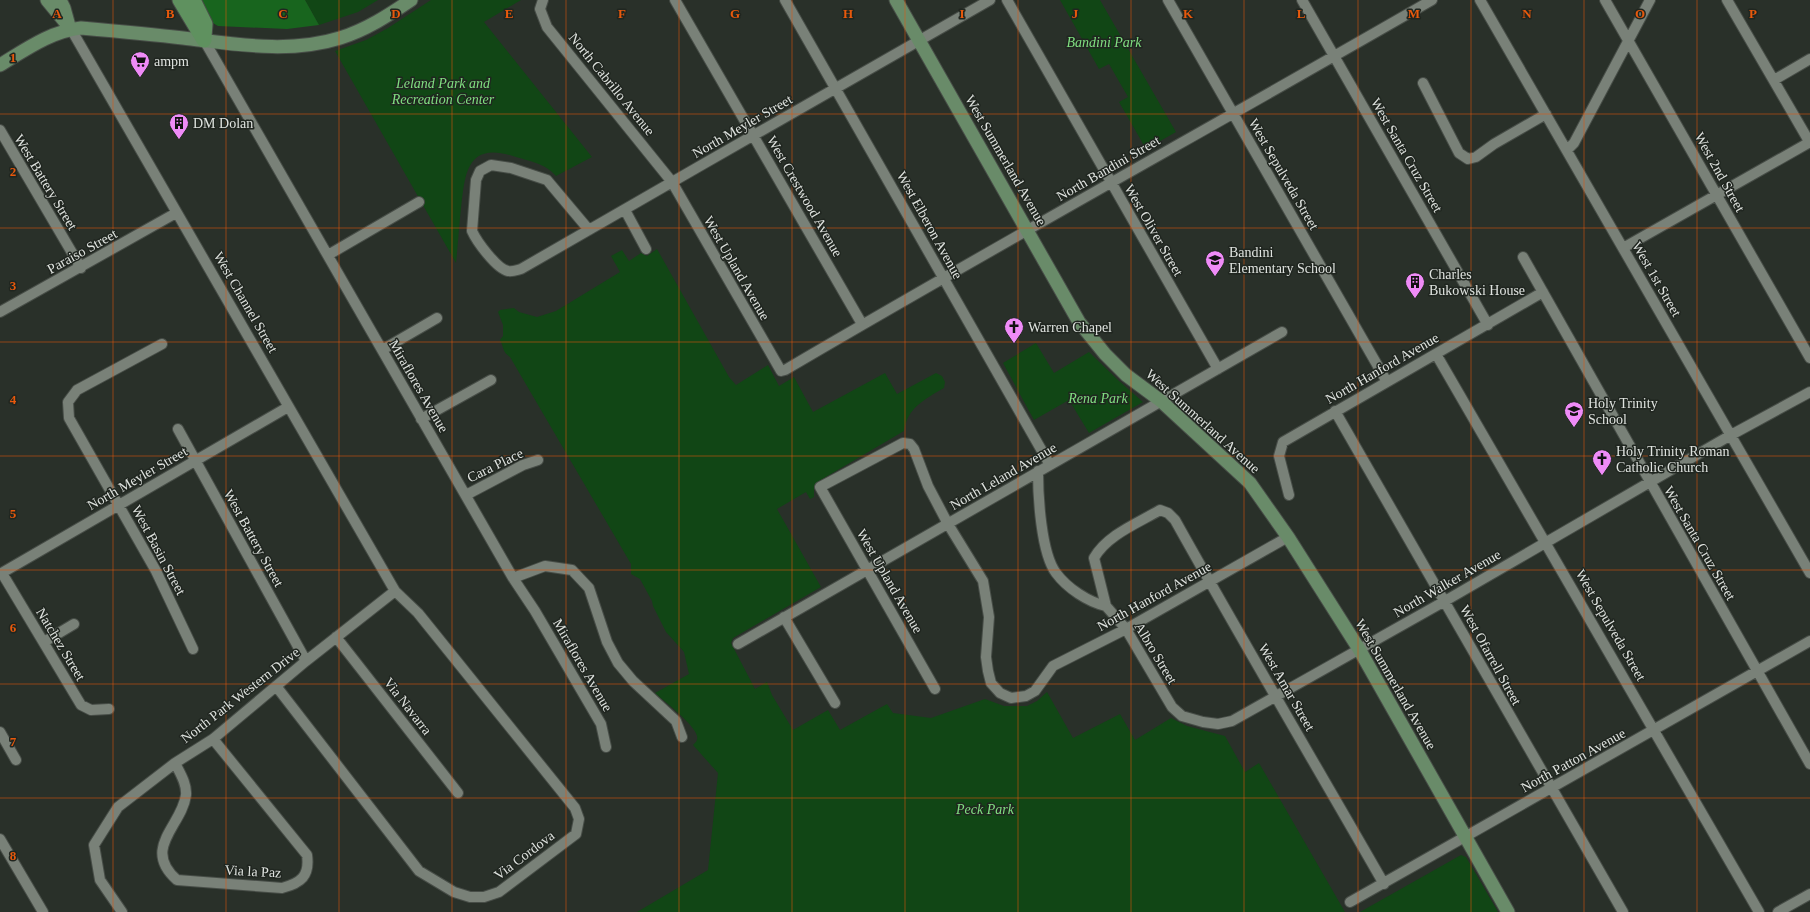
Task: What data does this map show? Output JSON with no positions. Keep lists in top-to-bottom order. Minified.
{"streets":{"main road":["West Summerland Avenue","West Channel Street"],"street":["North Cabrillo Avenue","North Meyler Street","West Santa Cruz Street","North Bandini Street","West 2nd Street","West Sepulveda Street","West Battery Street","West Crestwood Avenue","West Elberon Avenue","West Oliver Street","Paraiso Street","West Upland Avenue","West 1st Street","North Hanford Avenue","Miraflores Avenue","Cara Place","North Leland Avenue","West Basin Street","North Walker Avenue","Natchez Street","Albro Street","West Ofarrell Street","West Amar Street","North Park Western Drive","Via Navarra","North Patton Avenue","Via Cordova","Via la Paz"]},"crossings":[["North Cabrillo Avenue","North Meyler Street"],["North Cabrillo Avenue","West Upland Avenue"],["North Meyler Street","West Summerland Avenue"],["North Meyler Street","West Battery Street"],["North Meyler Street","West Crestwood Avenue"],["North Meyler Street","West Elberon Avenue"],["North Meyler Street","West Upland Avenue"],["North Meyler Street","West Channel Street"],["North Meyler Street","West Basin Street"],["North Meyler Street","Natchez Street"],["West Santa Cruz Street","North Bandini Street"],["West Santa Cruz Street","North Hanford Avenue"],["West Santa Cruz Street","North Walker Avenue"],["West Santa Cruz Street","North Patton Avenue"],["West Summerland Avenue","North Bandini Street"],["West Summerland Avenue","North Hanford Avenue"],["West Summerland Avenue","North Leland Avenue"],["West Summerland Avenue","North Walker Avenue"],["West Summerland Avenue","North Patton Avenue"],["North Bandini Street","West Sepulveda Street"],["North Bandini Street","West Crestwood Avenue"],["North Bandini Street","West Elberon Avenue"],["North Bandini Street","West Oliver Street"],["North Bandini Street","West Upland Avenue"],["West Sepulveda Street","North Hanford Avenue"],["West Sepulveda Street","North Walker Avenue"],["West Sepulveda Street","North Patton Avenue"],["West Battery Street","Paraiso Street"],["West Battery Street","North Park Western Drive"],["West Elberon Avenue","North Leland Avenue"],["West Oliver Street","North Leland Avenue"],["Paraiso Street","West Channel Street"],["West Upland Avenue","North Hanford Avenue"],["West Upland Avenue","North Leland Avenue"],["West 1st Street","North Walker Avenue"],["West Channel Street","North Park Western Drive"],["West Channel Street","Via Cordova"],["North Hanford Avenue","North Leland Avenue"],["North Hanford Avenue","Albro Street"],["North Hanford Avenue","West Ofarrell Street"],["North Hanford Avenue","West Amar Street"],["Miraflores Avenue","Cara Place"],["North Walker Avenue","Albro Street"],["North Walker Avenue","West Ofarrell Street"],["North Walker Avenue","West Amar Street"],["Albro Street","West Amar Street"],["West Ofarrell Street","North Patton Avenue"],["West Amar Street","North Patton Avenue"],["North Park Western Drive","Via Navarra"],["North Park Western Drive","Via Cordova"],["North Park Western Drive","Via la Paz"]],"parks":["Bandini Park","Leland Park and Recreation Center","Rena Park","Peck Park"],"places":{"supermarket":["ampm"],"building":["DM Dolan","Charles Bukowski House"],"school or university":["Bandini Elementary School","Holy Trinity School"],"church":["Warren Chapel","Holy Trinity Roman Catholic Church"]},"grid":{"columns":["A","B","C","D","E","F","G","H","I","J","K","L","M","N","O","P"],"rows":["1","2","3","4","5","6","7","8"]}}
